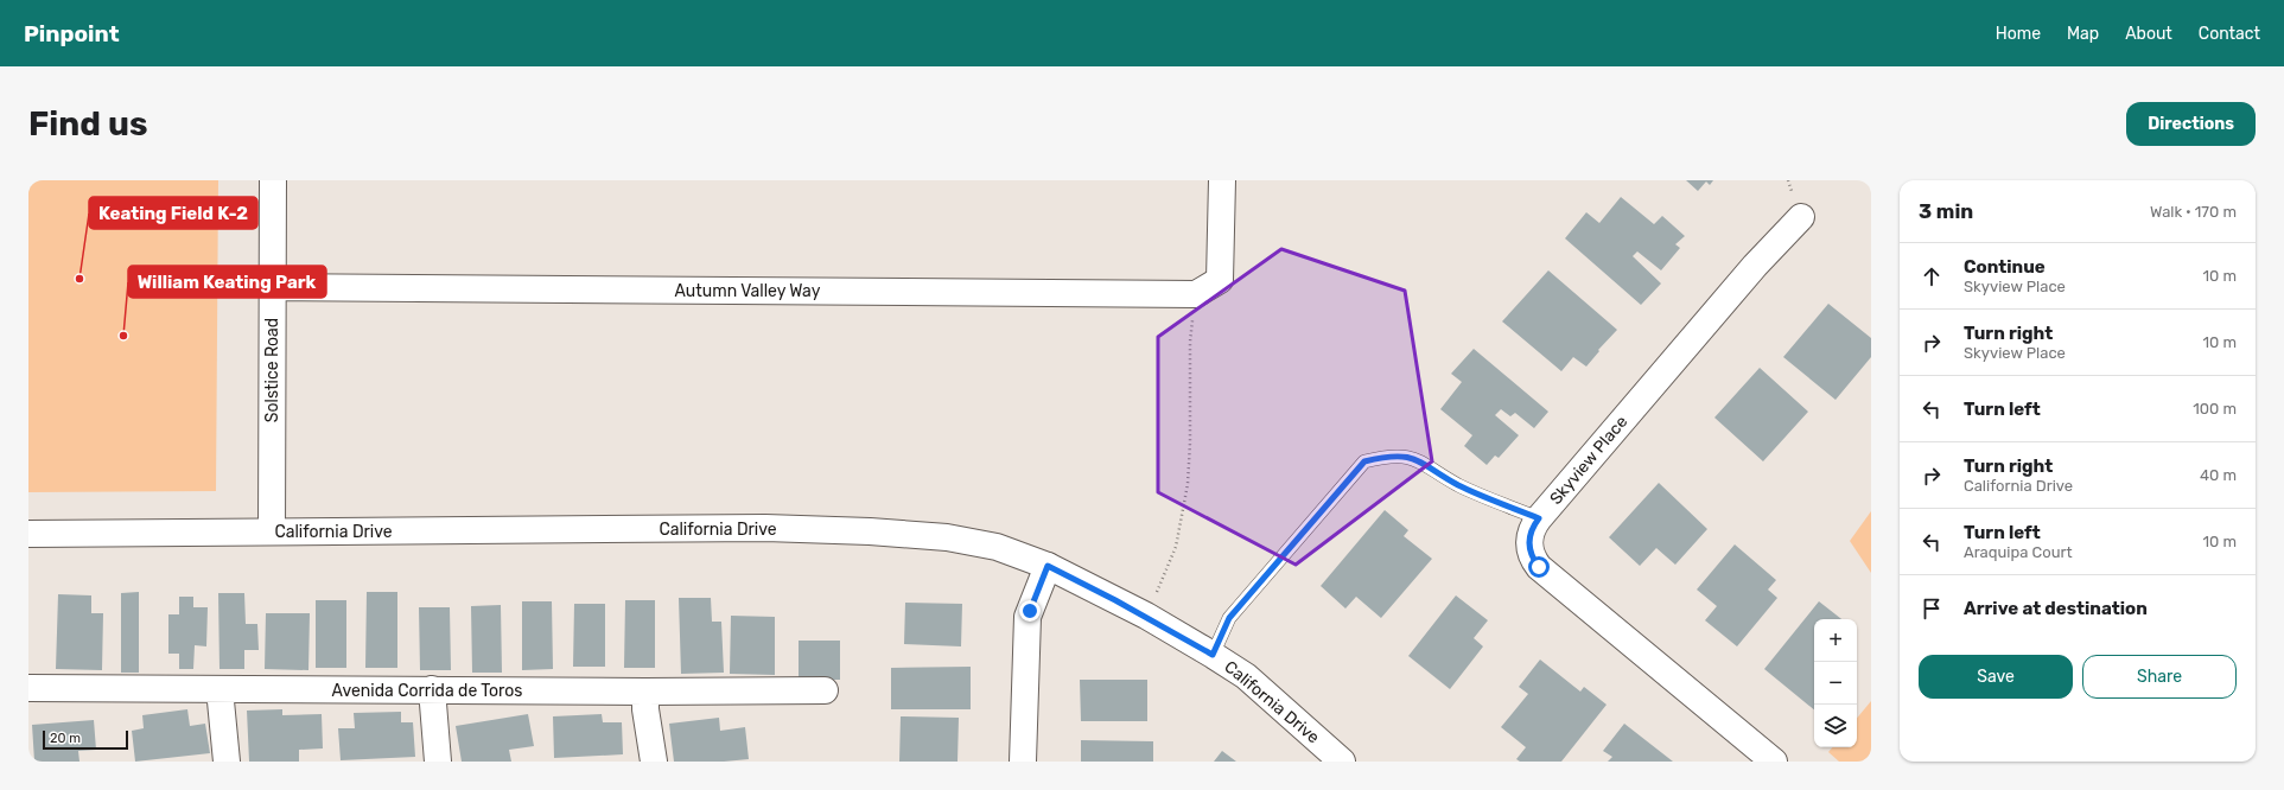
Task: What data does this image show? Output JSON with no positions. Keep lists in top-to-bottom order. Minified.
{"streets":{"street":["Autumn Valley Way","Solstice Road","Skyview Place","California Drive","Avenida Corrida de Toros"]},"crossings":[["Autumn Valley Way","Solstice Road"],["Solstice Road","California Drive"]],"places":["Keating Field K-2","William Keating Park"],"scale_bar":"20 m","page":{"header":"Pinpoint","nav":["Home","Map","About","Contact"],"buttons":["Directions",["Save","Share"]],"title":"Find us","heading":["3 min","Walk · 170 m"],"list":[["Continue","Skyview Place","10 m"],["Turn right","Skyview Place","10 m"],["Turn left","100 m"],["Turn right","California Drive","40 m"],["Turn left","Araquipa Court","10 m"],"Arrive at destination"],"map_buttons":["+","−"],"scale":"20 m"}}
